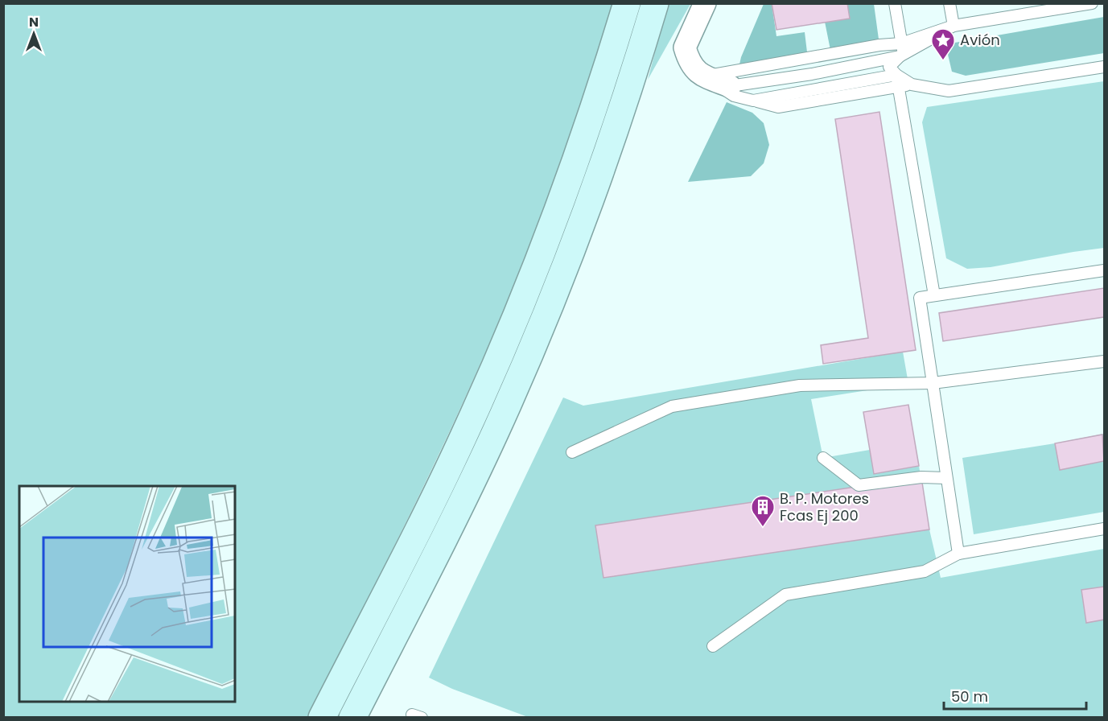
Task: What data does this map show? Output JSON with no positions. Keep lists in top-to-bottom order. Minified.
{"places":{"place":["Avión"],"building":["B. P. Motores Fcas Ej 200"]},"scale_bar":"50 m","north":"top"}
